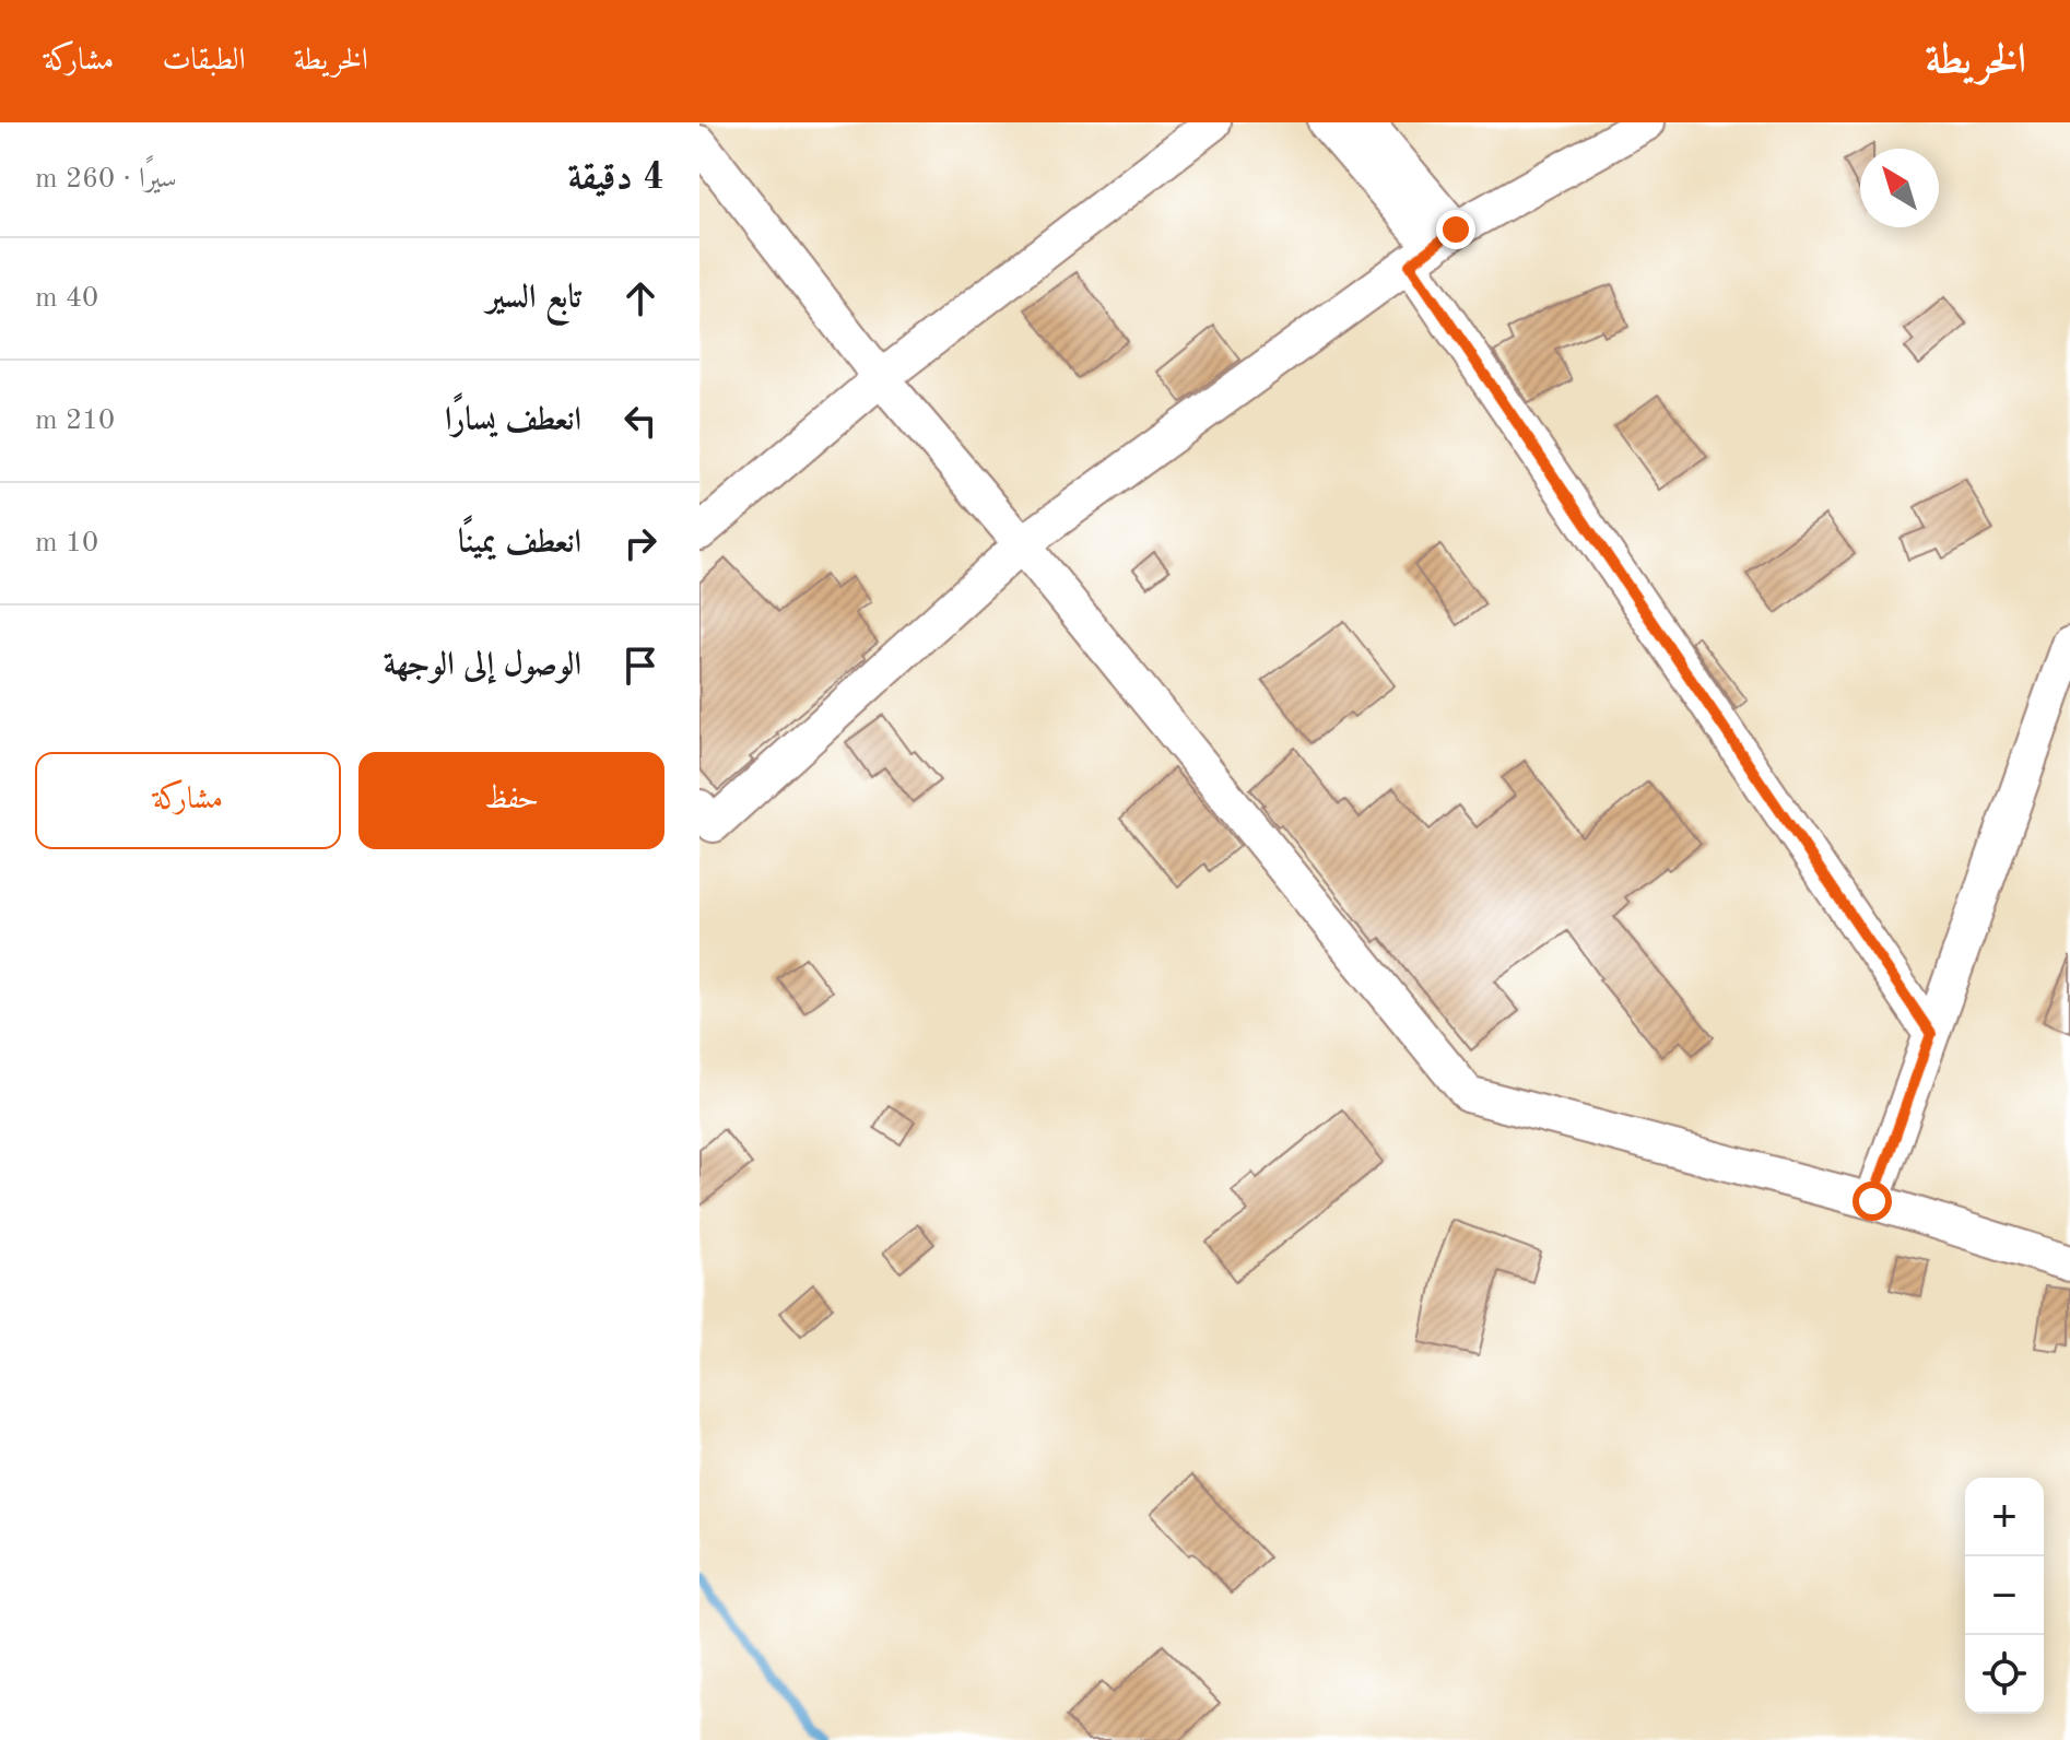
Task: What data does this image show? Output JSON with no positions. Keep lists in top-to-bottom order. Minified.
{"north":"top left","page":{"header":"الخريطة","nav":["الخريطة","الطبقات","مشاركة"],"heading":["4 دقيقة","سيرًا · 260 m"],"list":[["تابع السير","40 m"],["انعطف يسارًا","210 m"],["انعطف يمينًا","10 m"],"الوصول إلى الوجهة"],"buttons":["حفظ","مشاركة"],"map_buttons":["+","−"]}}
